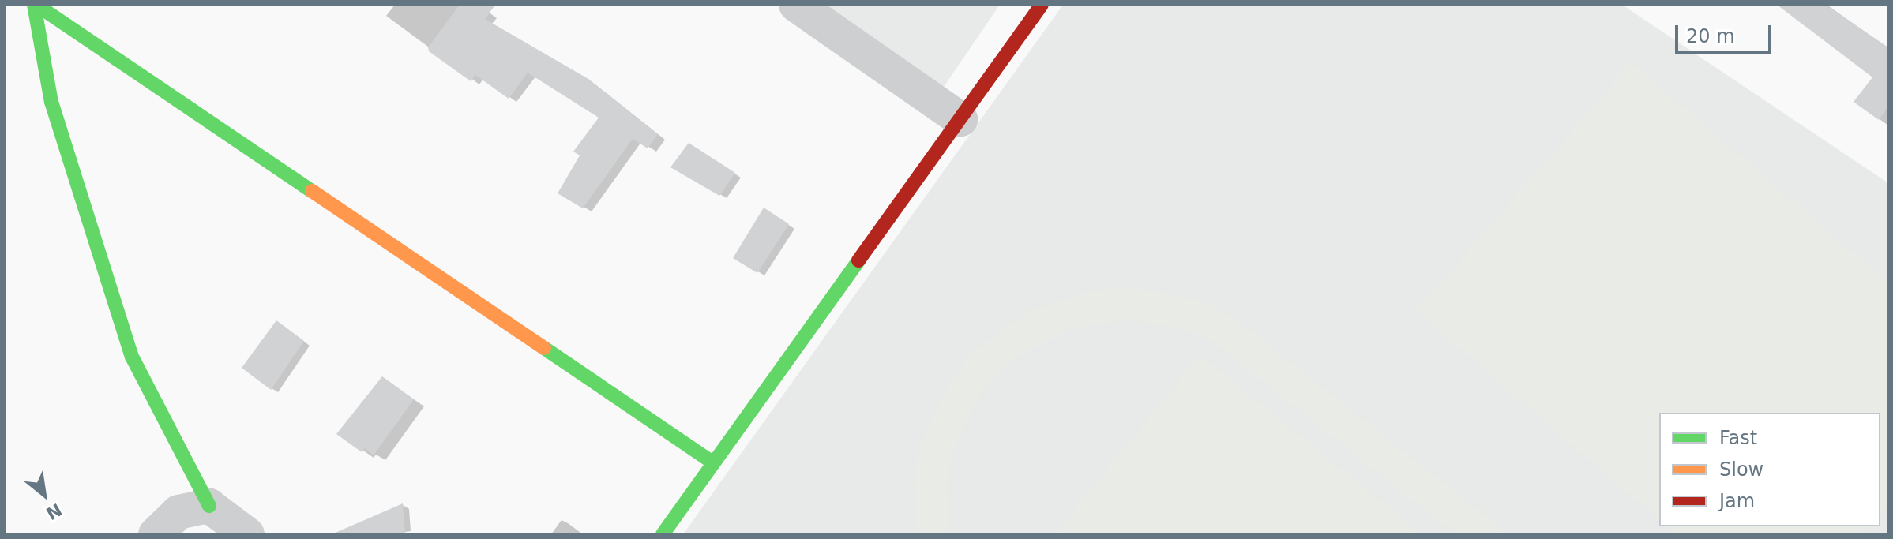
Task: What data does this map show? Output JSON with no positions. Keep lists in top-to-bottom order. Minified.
{"legend":["Fast","Slow","Jam"],"scale_bar":"20 m","north":"bottom right"}
